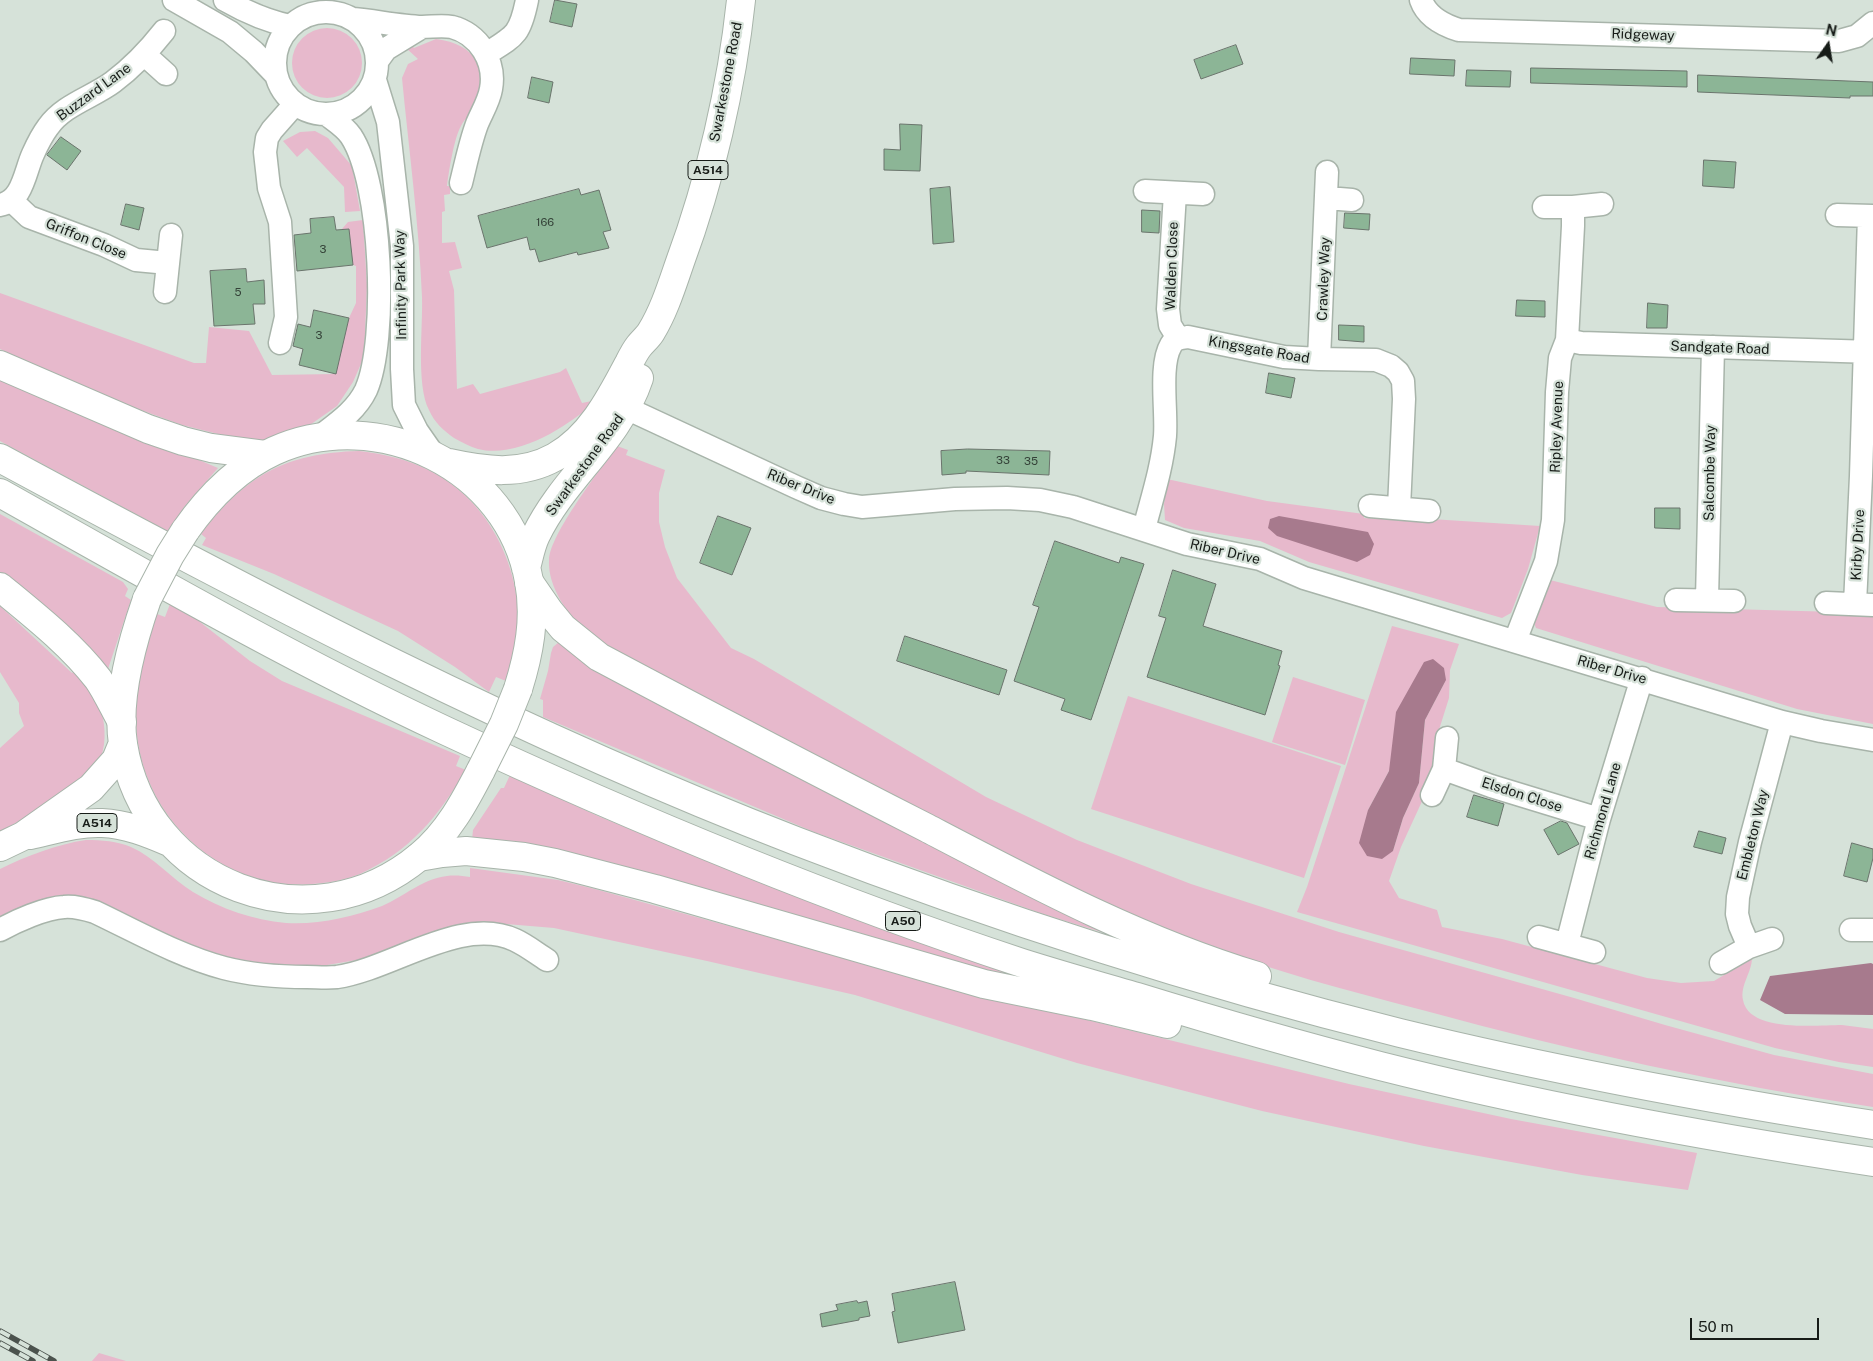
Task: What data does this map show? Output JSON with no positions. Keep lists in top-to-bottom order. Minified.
{"streets":{"main road":["Swarkestone Road","A514","A50"],"street":["Ridgeway","Buzzard Lane","Griffon Close","Walden Close","Crawley Way","Infinity Park Way","Sandgate Road","Kingsgate Road","Ripley Avenue","Salcombe Way","Riber Drive","Kirby Drive","Elsdon Close","Richmond Lane","Embleton Way"]},"crossings":[["Swarkestone Road","Infinity Park Way"],["Swarkestone Road","Riber Drive"],["Buzzard Lane","Griffon Close"],["Walden Close","Kingsgate Road"],["Crawley Way","Kingsgate Road"],["Sandgate Road","Ripley Avenue"],["Sandgate Road","Salcombe Way"],["Sandgate Road","Kirby Drive"],["Ripley Avenue","Riber Drive"],["Riber Drive","Richmond Lane"],["Riber Drive","Embleton Way"],["Elsdon Close","Richmond Lane"]],"house_numbers":["166","3","5","3","33","35"],"scale_bar":"50 m","north":"top"}
